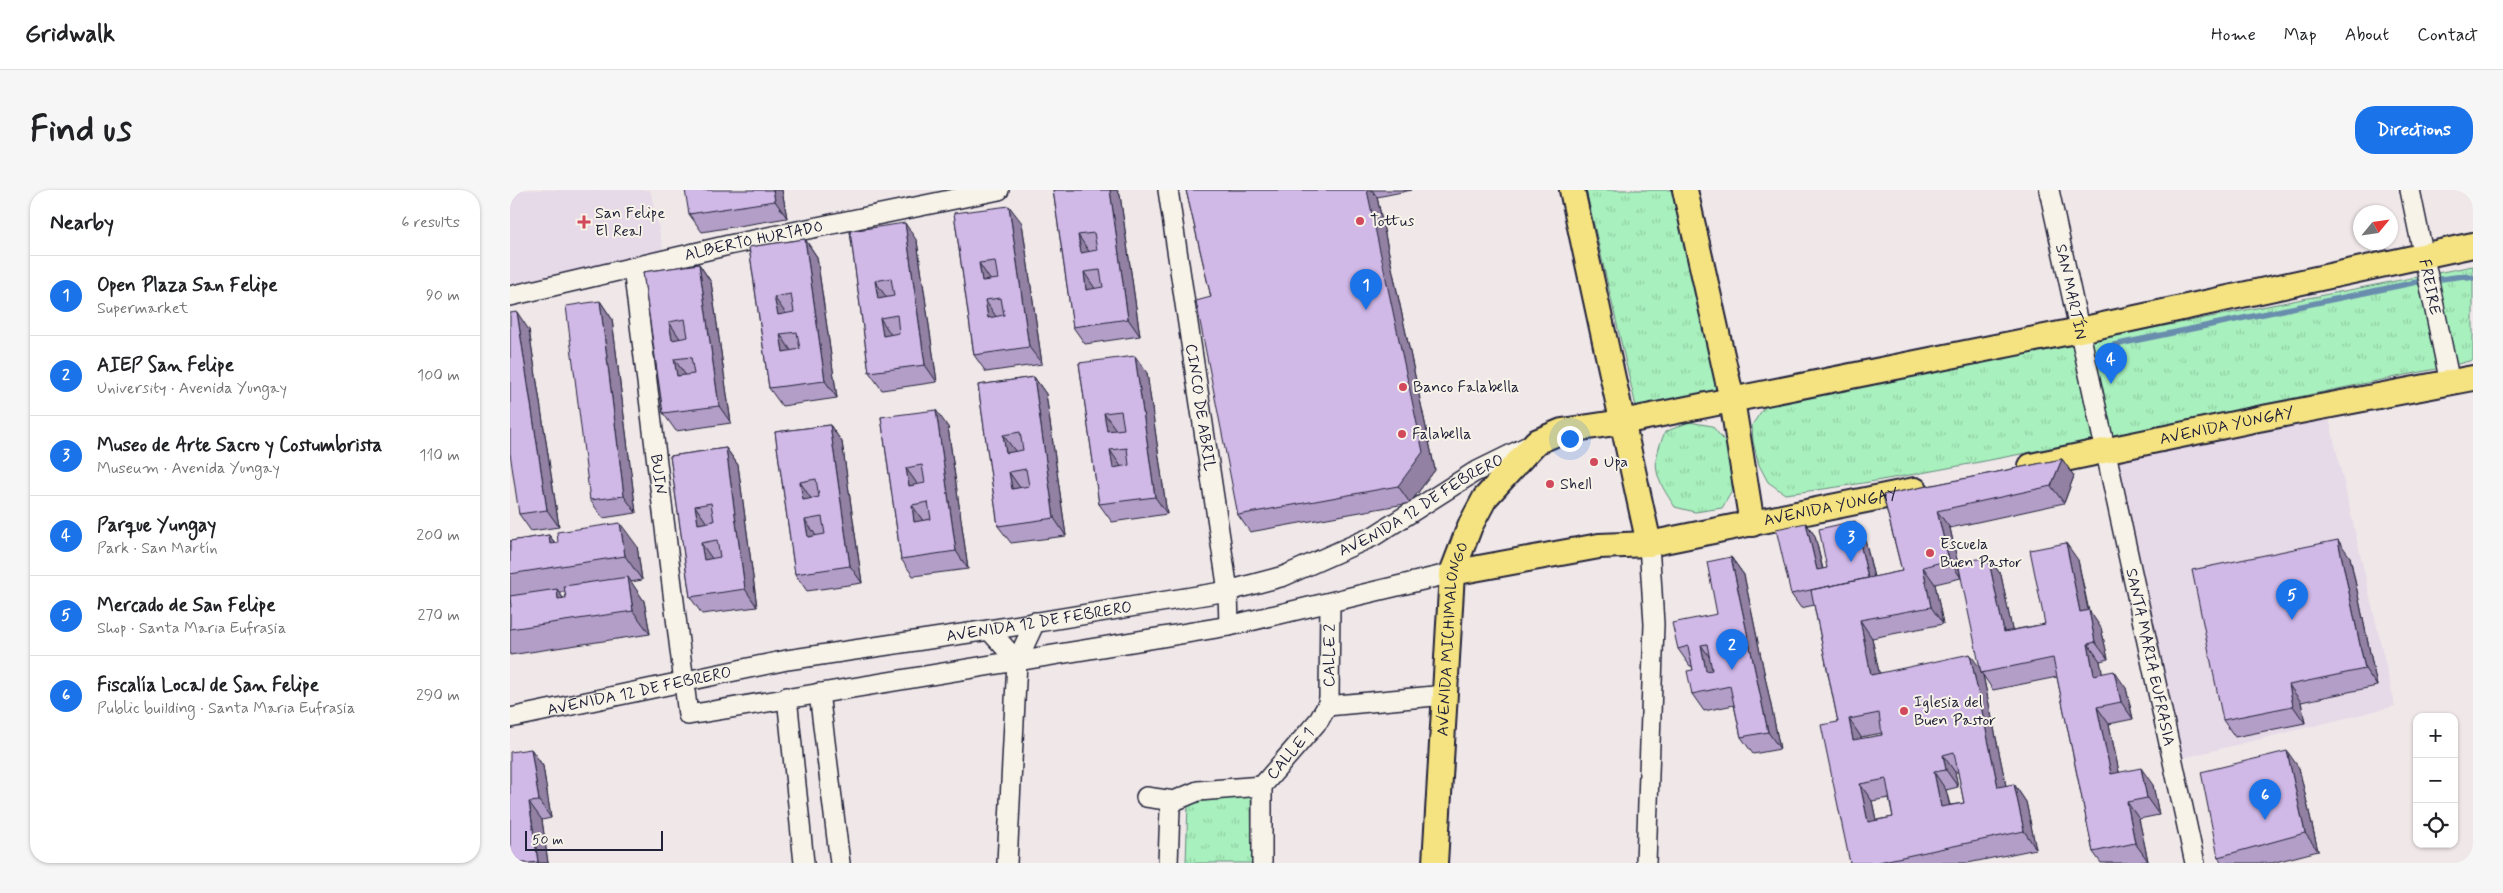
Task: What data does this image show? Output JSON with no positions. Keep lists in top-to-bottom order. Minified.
{"streets":{"main road":["AVENIDA YUNGAY","AVENIDA MICHIMALONGO"],"street":["ALBERTO HURTADO","FREIRE","SAN MARTÍN","CINCO DE ABRIL","BUIN","AVENIDA 12 DE FEBRERO","CALLE 2","SANTA MARIA EUFRASIA","CALLE 1"]},"crossings":[["ALBERTO HURTADO","BUIN"],["FREIRE","AVENIDA YUNGAY"],["SAN MARTÍN","AVENIDA YUNGAY"],["SAN MARTÍN","SANTA MARIA EUFRASIA"],["CINCO DE ABRIL","AVENIDA 12 DE FEBRERO"],["AVENIDA YUNGAY","AVENIDA 12 DE FEBRERO"],["AVENIDA YUNGAY","AVENIDA MICHIMALONGO"],["AVENIDA YUNGAY","SANTA MARIA EUFRASIA"],["BUIN","AVENIDA 12 DE FEBRERO"],["AVENIDA 12 DE FEBRERO","AVENIDA MICHIMALONGO"],["AVENIDA 12 DE FEBRERO","CALLE 2"],["CALLE 2","CALLE 1"]],"places":{"other":["Tottus","Banco Falabella","Falabella","Upa","Shell","Escuela Buen Pastor","Iglesia del Buen Pastor"],"health":["San Felipe El Real"]},"scale_bar":"50 m","north":"top right","page":{"header":"Gridwalk","nav":["Home","Map","About","Contact"],"buttons":"Directions","title":"Find us","heading":["Nearby","6 results"],"list":[{"mark":"1","name":"Open Plaza San Felipe","note":"Supermarket","value":"90 m"},{"mark":"2","name":"AIEP San Felipe","note":"University · Avenida Yungay","value":"100 m"},{"mark":"3","name":"Museo de Arte Sacro y Costumbrista","note":"Museum · Avenida Yungay","value":"110 m"},{"mark":"4","name":"Parque Yungay","note":"Park · San Martín","value":"200 m"},{"mark":"5","name":"Mercado de San Felipe","note":"Shop · Santa Maria Eufrasia","value":"270 m"},{"mark":"6","name":"Fiscalía Local de San Felipe","note":"Public building · Santa Maria Eufrasia","value":"290 m"}],"pins":["1","4","3","5","2","6"],"map_buttons":["+","−"],"scale":"50 m"}}
